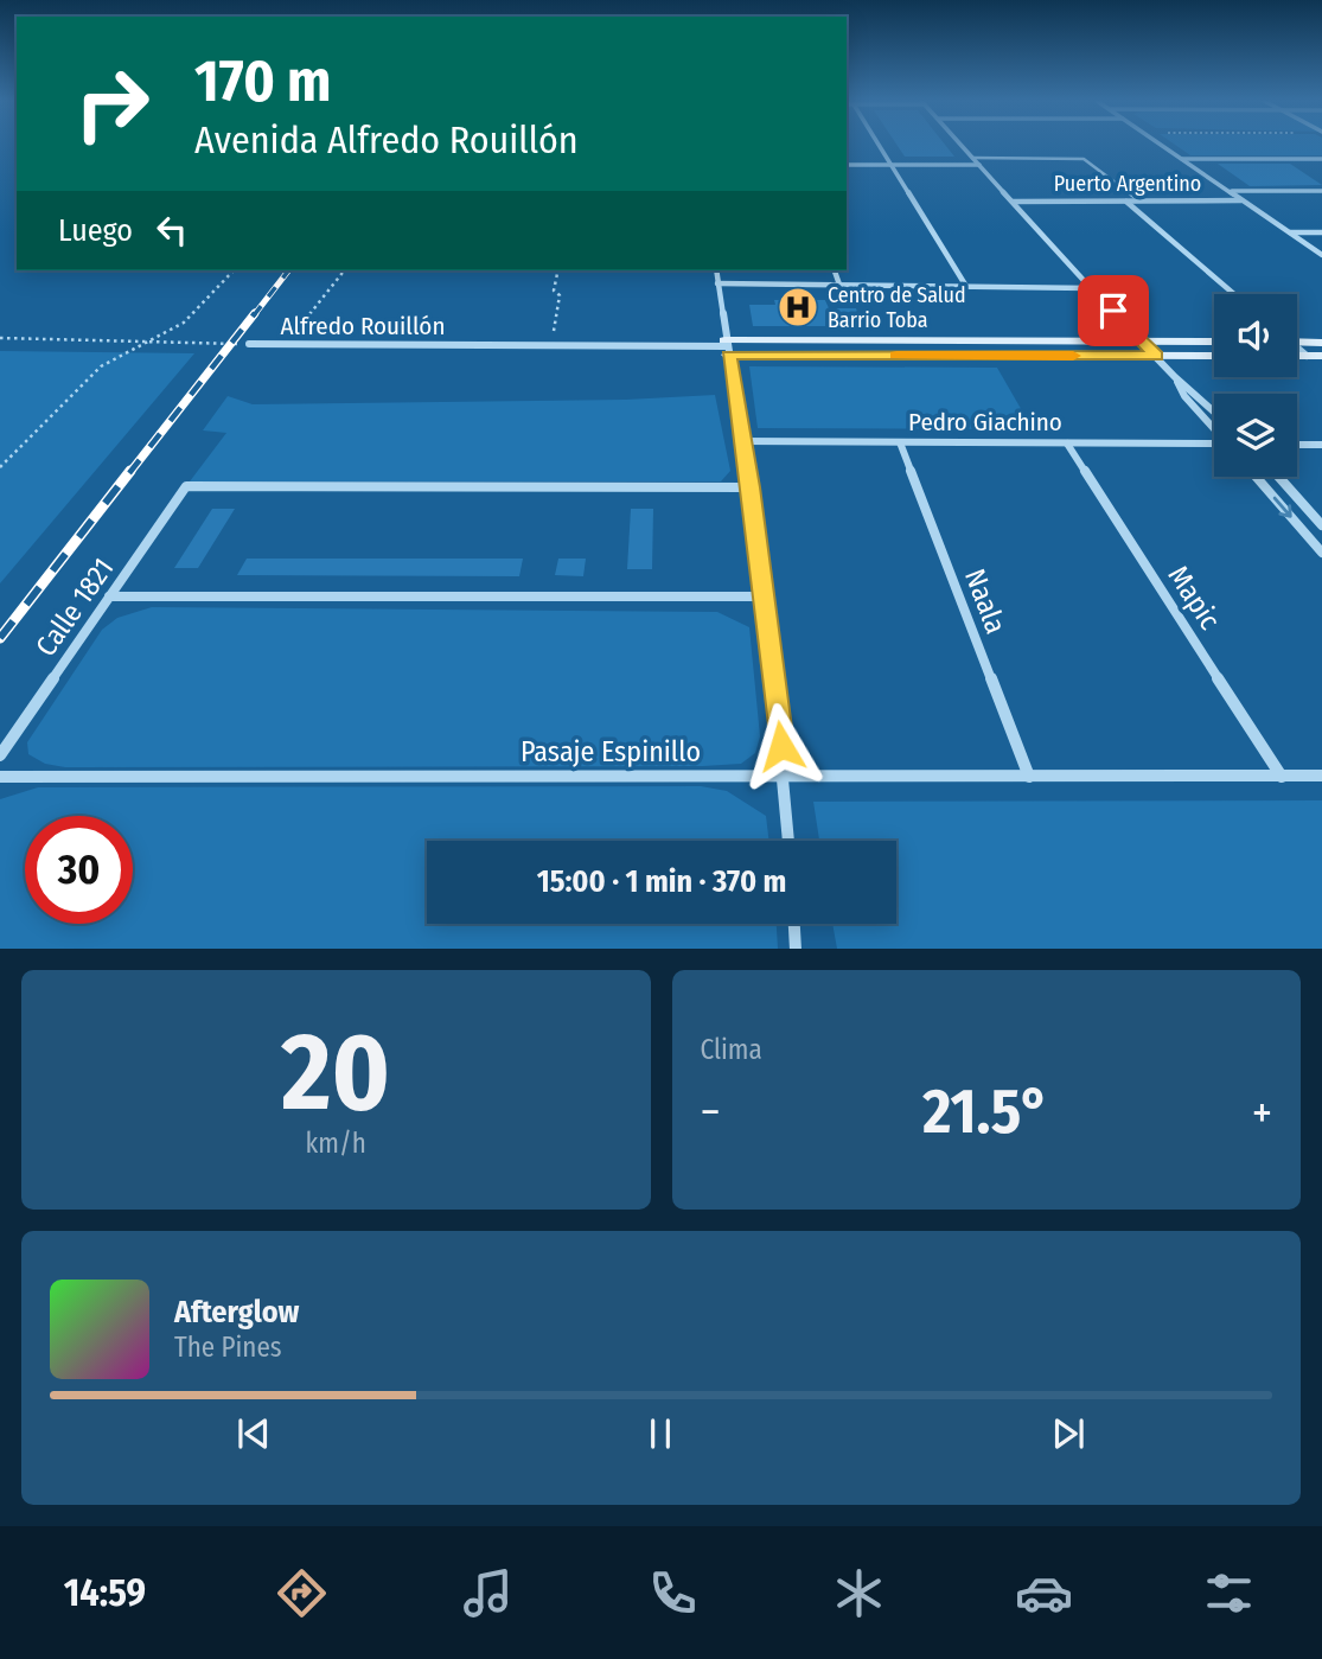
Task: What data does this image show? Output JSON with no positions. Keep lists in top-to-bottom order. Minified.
{"streets":{"street":["Puerto Argentino","Alfredo Rouillón","Pedro Giachino","Mapic","Naala","Calle 1821","Pasaje Espinillo"]},"crossings":[["Pedro Giachino","Mapic"],["Pedro Giachino","Naala"],["Mapic","Pasaje Espinillo"],["Naala","Pasaje Espinillo"]],"places":{"hospital":["Centro de Salud Barrio Toba"]},"page":{"turn":["170 m","Avenida Alfredo Rouillón"],"then":"Luego","limit":"30","trip":"15:00 · 1 min · 370 m","tile":[["20","km/h"],"Clima"],"heat":["−","21.5°","+"],"song":["Afterglow","The Pines"],"tabs":"14:59"}}
